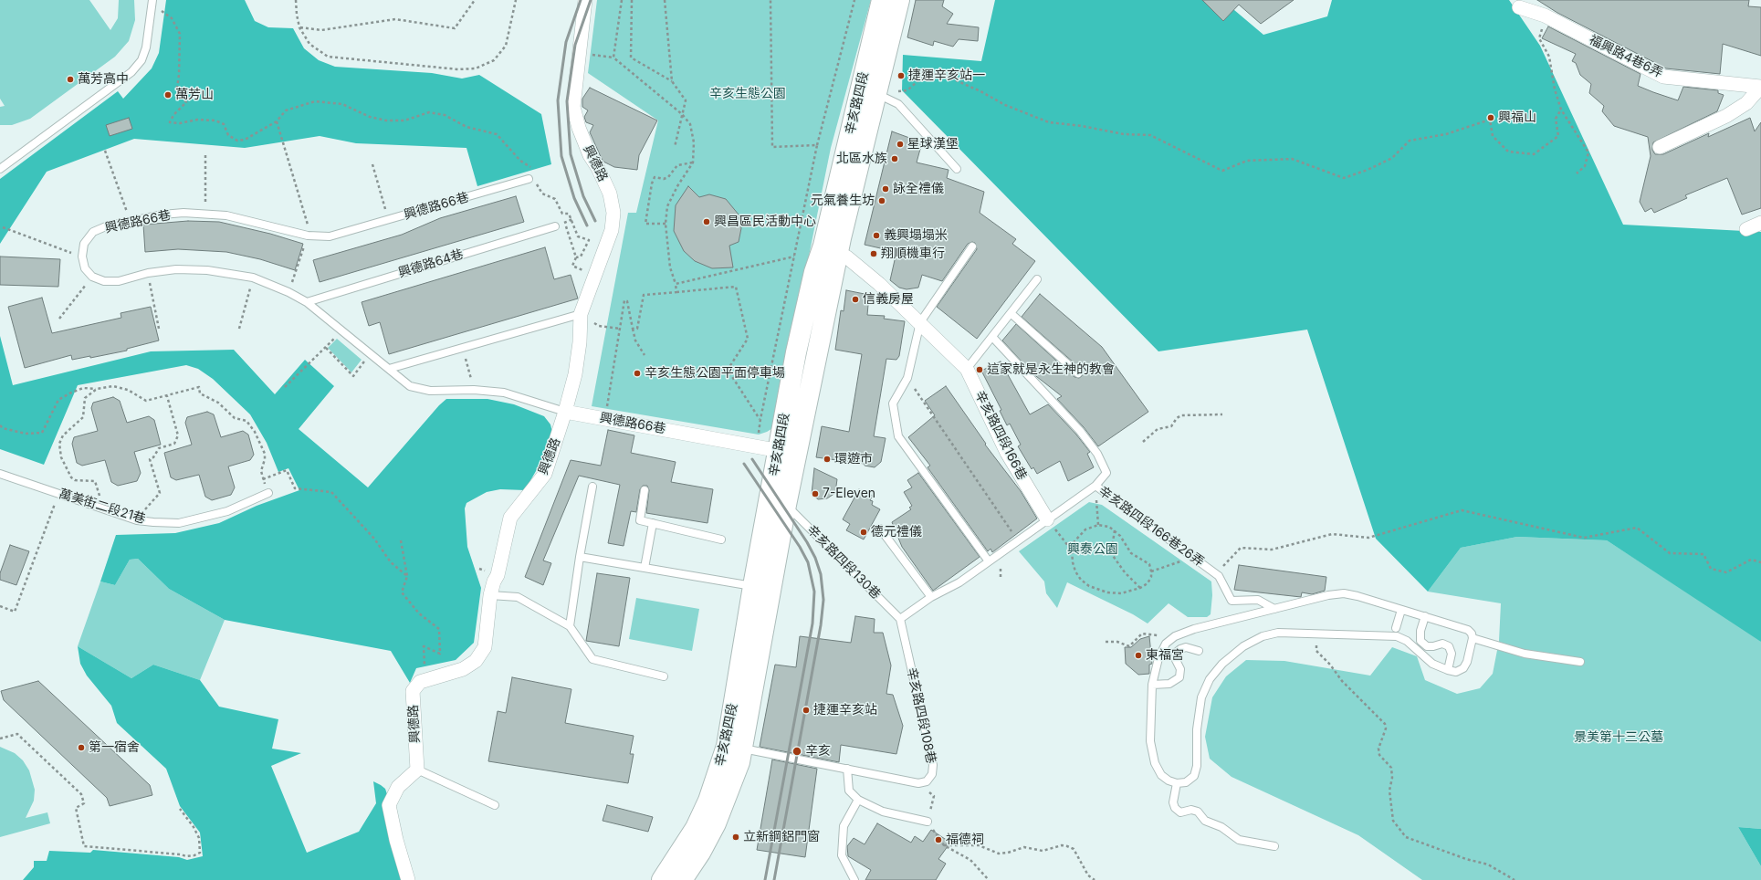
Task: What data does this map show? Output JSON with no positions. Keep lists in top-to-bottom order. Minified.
{"streets":{"main road":["辛亥路四段"],"street":["福興路4巷6弄","興德路","興德路66巷","辛亥路四段166巷"],"lane":["興德路64巷","萬美街二段21巷","辛亥路四段166巷26弄","辛亥路四段130巷","辛亥路四段108巷"]},"crossings":[["辛亥路四段","興德路66巷"],["辛亥路四段","辛亥路四段166巷"],["辛亥路四段","辛亥路四段130巷"],["興德路","興德路66巷"],["興德路66巷","興德路64巷"],["辛亥路四段166巷","辛亥路四段166巷26弄"],["辛亥路四段166巷26弄","辛亥路四段130巷"],["辛亥路四段166巷26弄","辛亥路四段108巷"],["辛亥路四段130巷","辛亥路四段108巷"]],"parks":["辛亥生態公園","興泰公園","景美第十三公墓"],"places":["捷運辛亥站一","萬芳高中","萬芳山","興福山","星球漢堡","北區水族","詠全禮儀","元氣養生坊","興昌區民活動中心","義興塌塌米","翔順機車行","信義房屋","這家就是永生神的教會","辛亥生態公園平面停車場","環遊市","7-Eleven","德元禮儀","東福宮","捷運辛亥站","第一宿舍","辛亥","立新鋼鋁門窗","福德祠"]}
